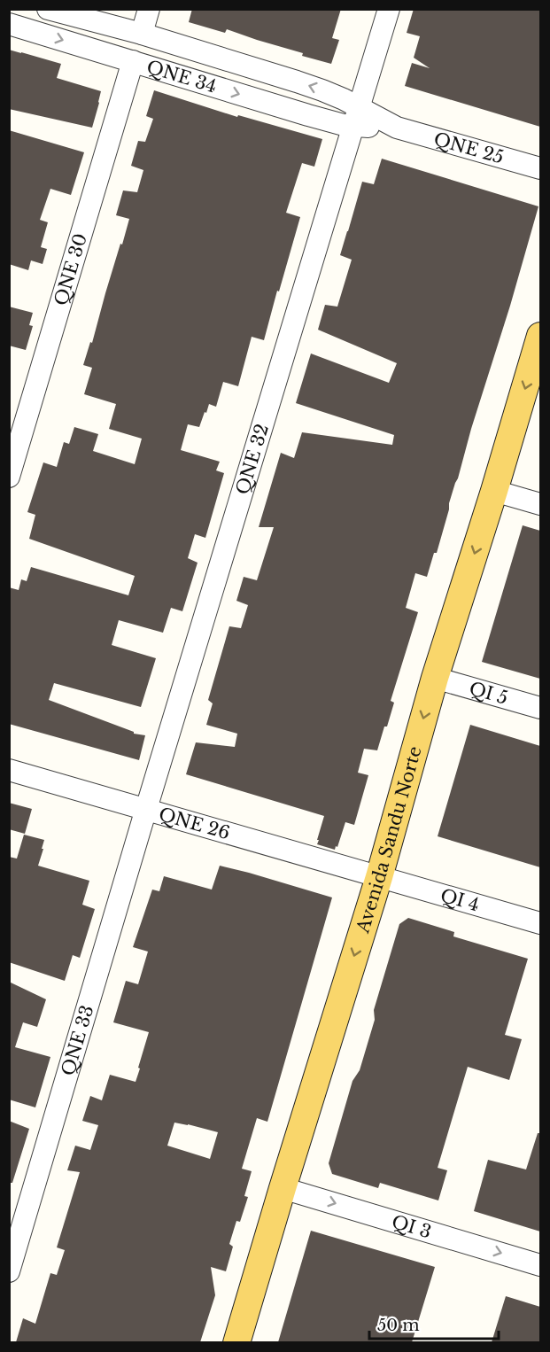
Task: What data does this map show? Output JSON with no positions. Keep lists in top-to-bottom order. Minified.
{"streets":{"main road":["Avenida Sandu Norte"],"street":["QNE 34","QNE 25","QNE 30","QNE 32","QI 5","QNE 26","QI 4","QNE 33","QI 3"]},"crossings":[["QNE 34","QNE 25"],["QNE 34","QNE 30"],["QNE 34","QNE 32"],["QNE 25","QNE 32"],["QNE 32","QNE 26"],["QNE 32","QNE 33"],["QI 5","Avenida Sandu Norte"],["QNE 26","Avenida Sandu Norte"],["QNE 26","QI 4"],["QNE 26","QNE 33"],["Avenida Sandu Norte","QI 4"],["Avenida Sandu Norte","QI 3"]],"one_way":["Avenida Sandu Norte","QI 3"],"scale_bar":"50 m"}
